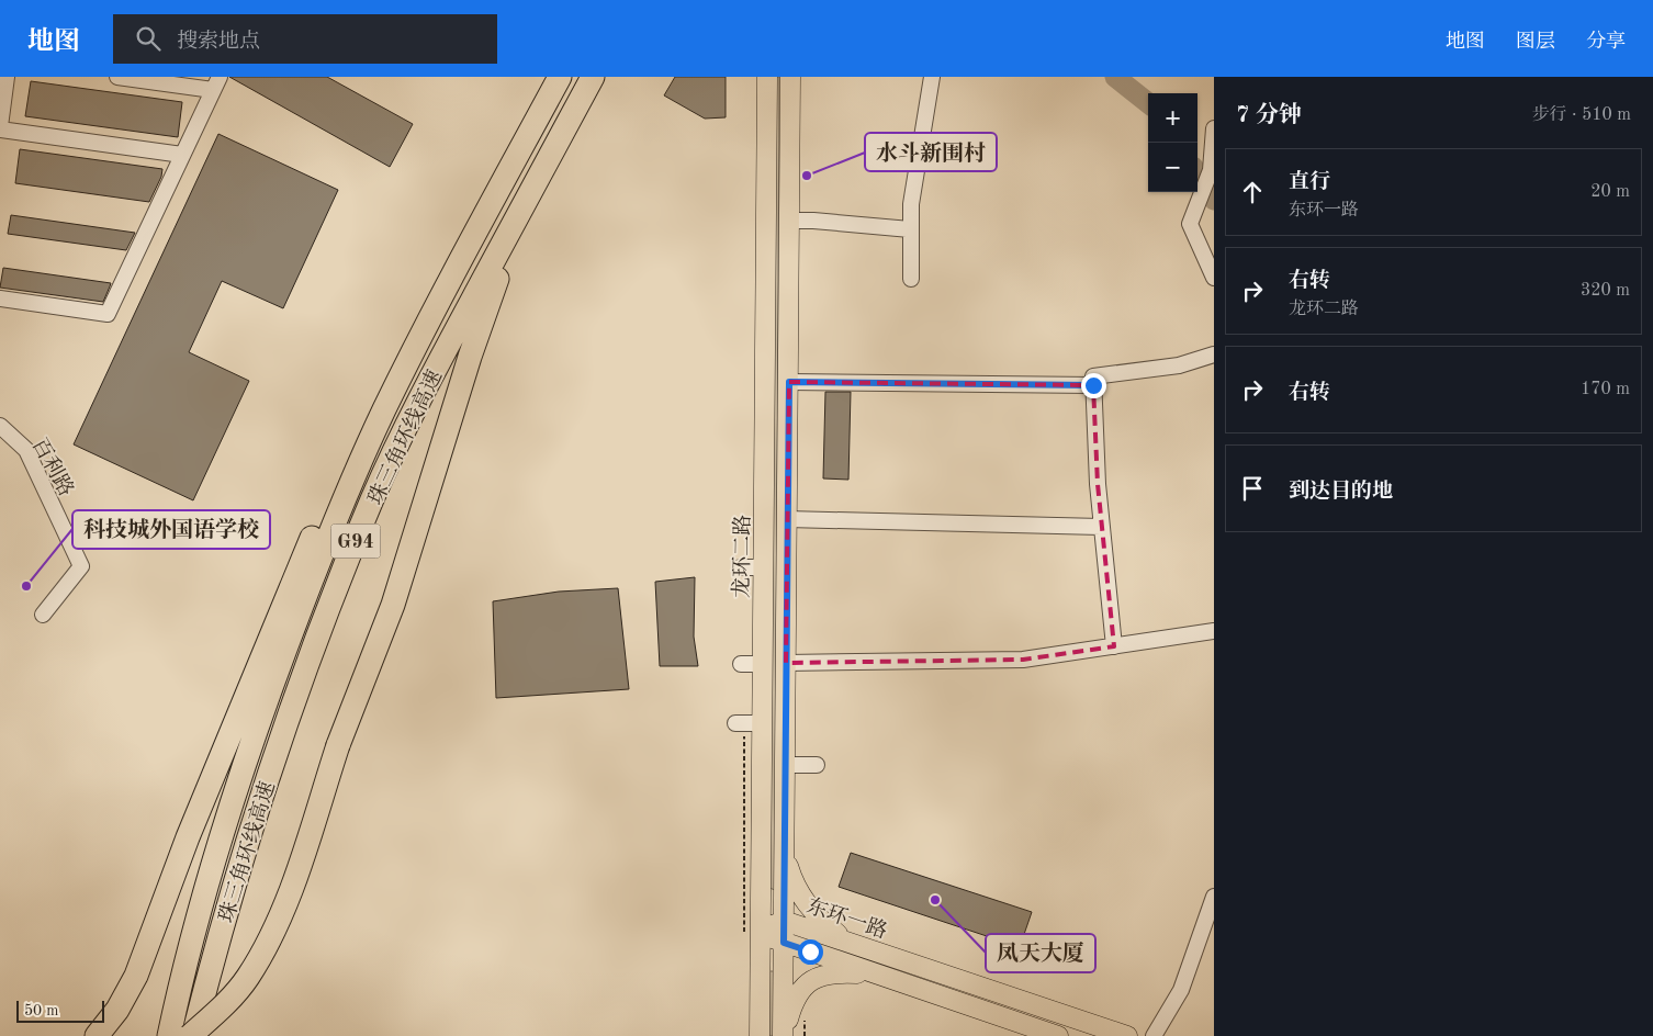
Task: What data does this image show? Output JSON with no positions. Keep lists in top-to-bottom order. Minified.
{"streets":{"highway":["珠三角环线高速","G94"],"main road":["龙环二路","东环一路"],"street":["百利路"]},"crossings":[["龙环二路","东环一路"]],"places":["水斗新围村","科技城外国语学校","凤天大厦"],"scale_bar":"50 m","page":{"header":"地图","search":"搜索地点","nav":["地图","图层","分享"],"heading":["7 分钟","步行 · 510 m"],"map_buttons":["+","−"],"list":[["直行","东环一路","20 m"],["右转","龙环二路","320 m"],["右转","170 m"],"到达目的地"],"scale":"50 m"}}
